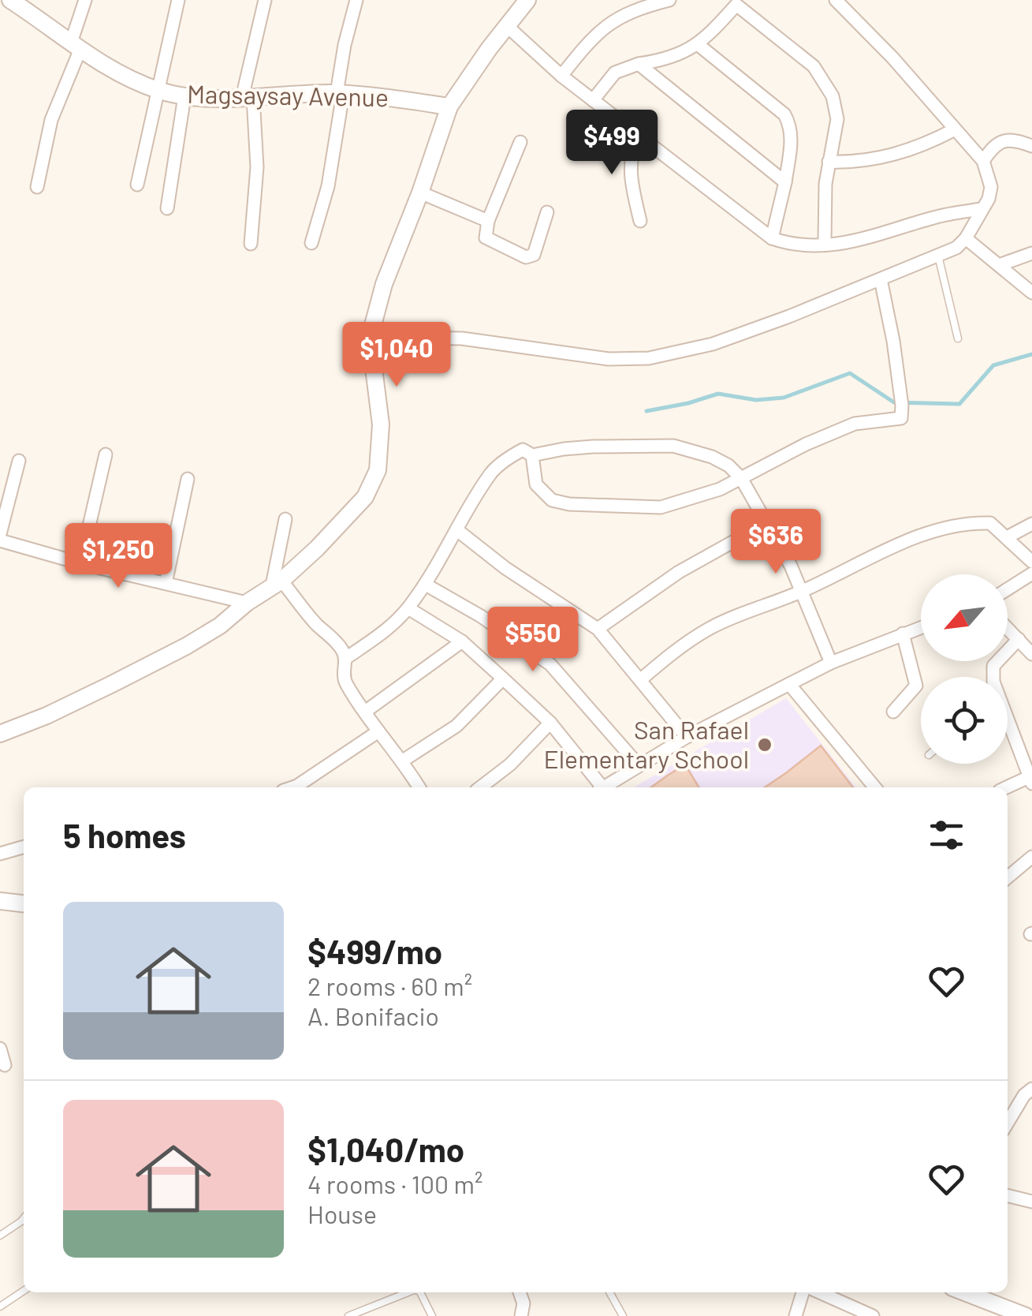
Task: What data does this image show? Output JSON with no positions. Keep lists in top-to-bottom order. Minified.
{"streets":{"street":["Magsaysay Avenue"]},"places":["San Rafael Elementary School"],"north":"bottom left","page":{"price":["$499","$1,040","$636","$1,250","$550"],"heading":"5 homes","list":[{"name":"$499/mo","note":"2 rooms · 60 m² · A. Bonifacio"},{"name":"$1,040/mo","note":"4 rooms · 100 m² · House"}]}}
